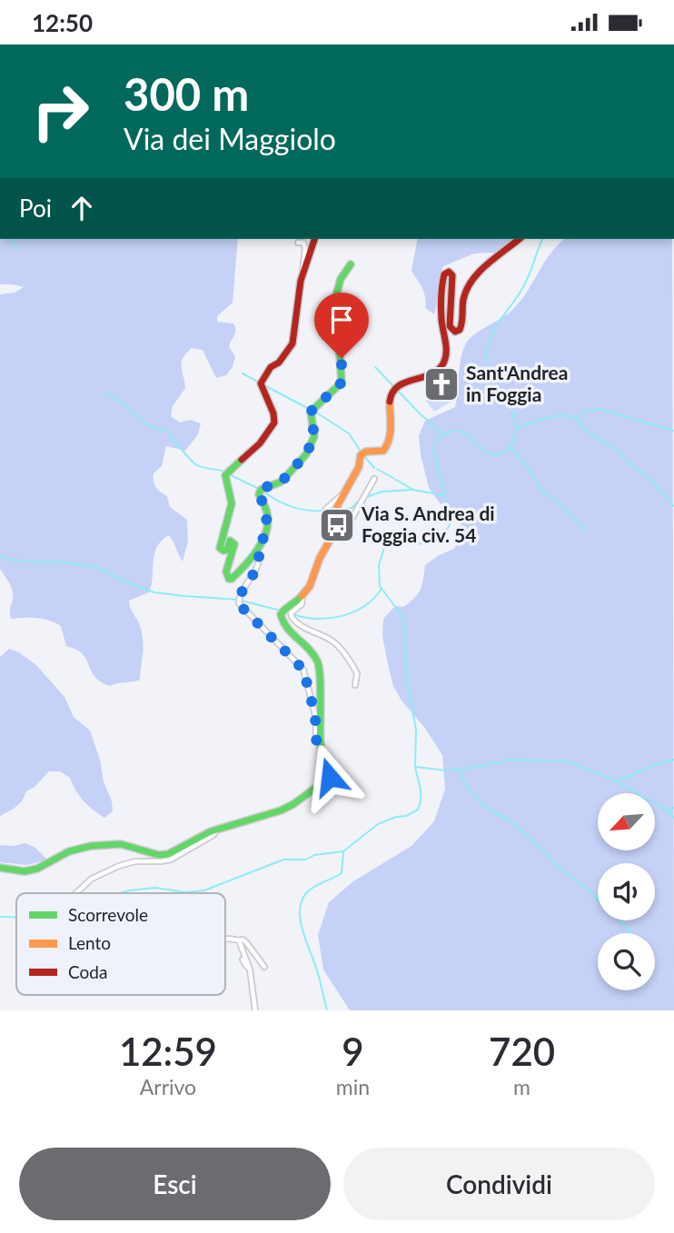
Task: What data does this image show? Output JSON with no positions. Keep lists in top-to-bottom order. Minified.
{"places":{"church":["Sant'Andrea in Foggia"],"bus stop":["Via S. Andrea di Foggia civ. 54"]},"legend":["Scorrevole","Lento","Coda"],"north":"bottom left","page":{"status":"12:50","turn":["300 m","Via dei Maggiolo"],"then":"Poi","eta":["12:59","Arrivo","9","min","720","m"],"buttons":["Esci","Condividi"]}}
